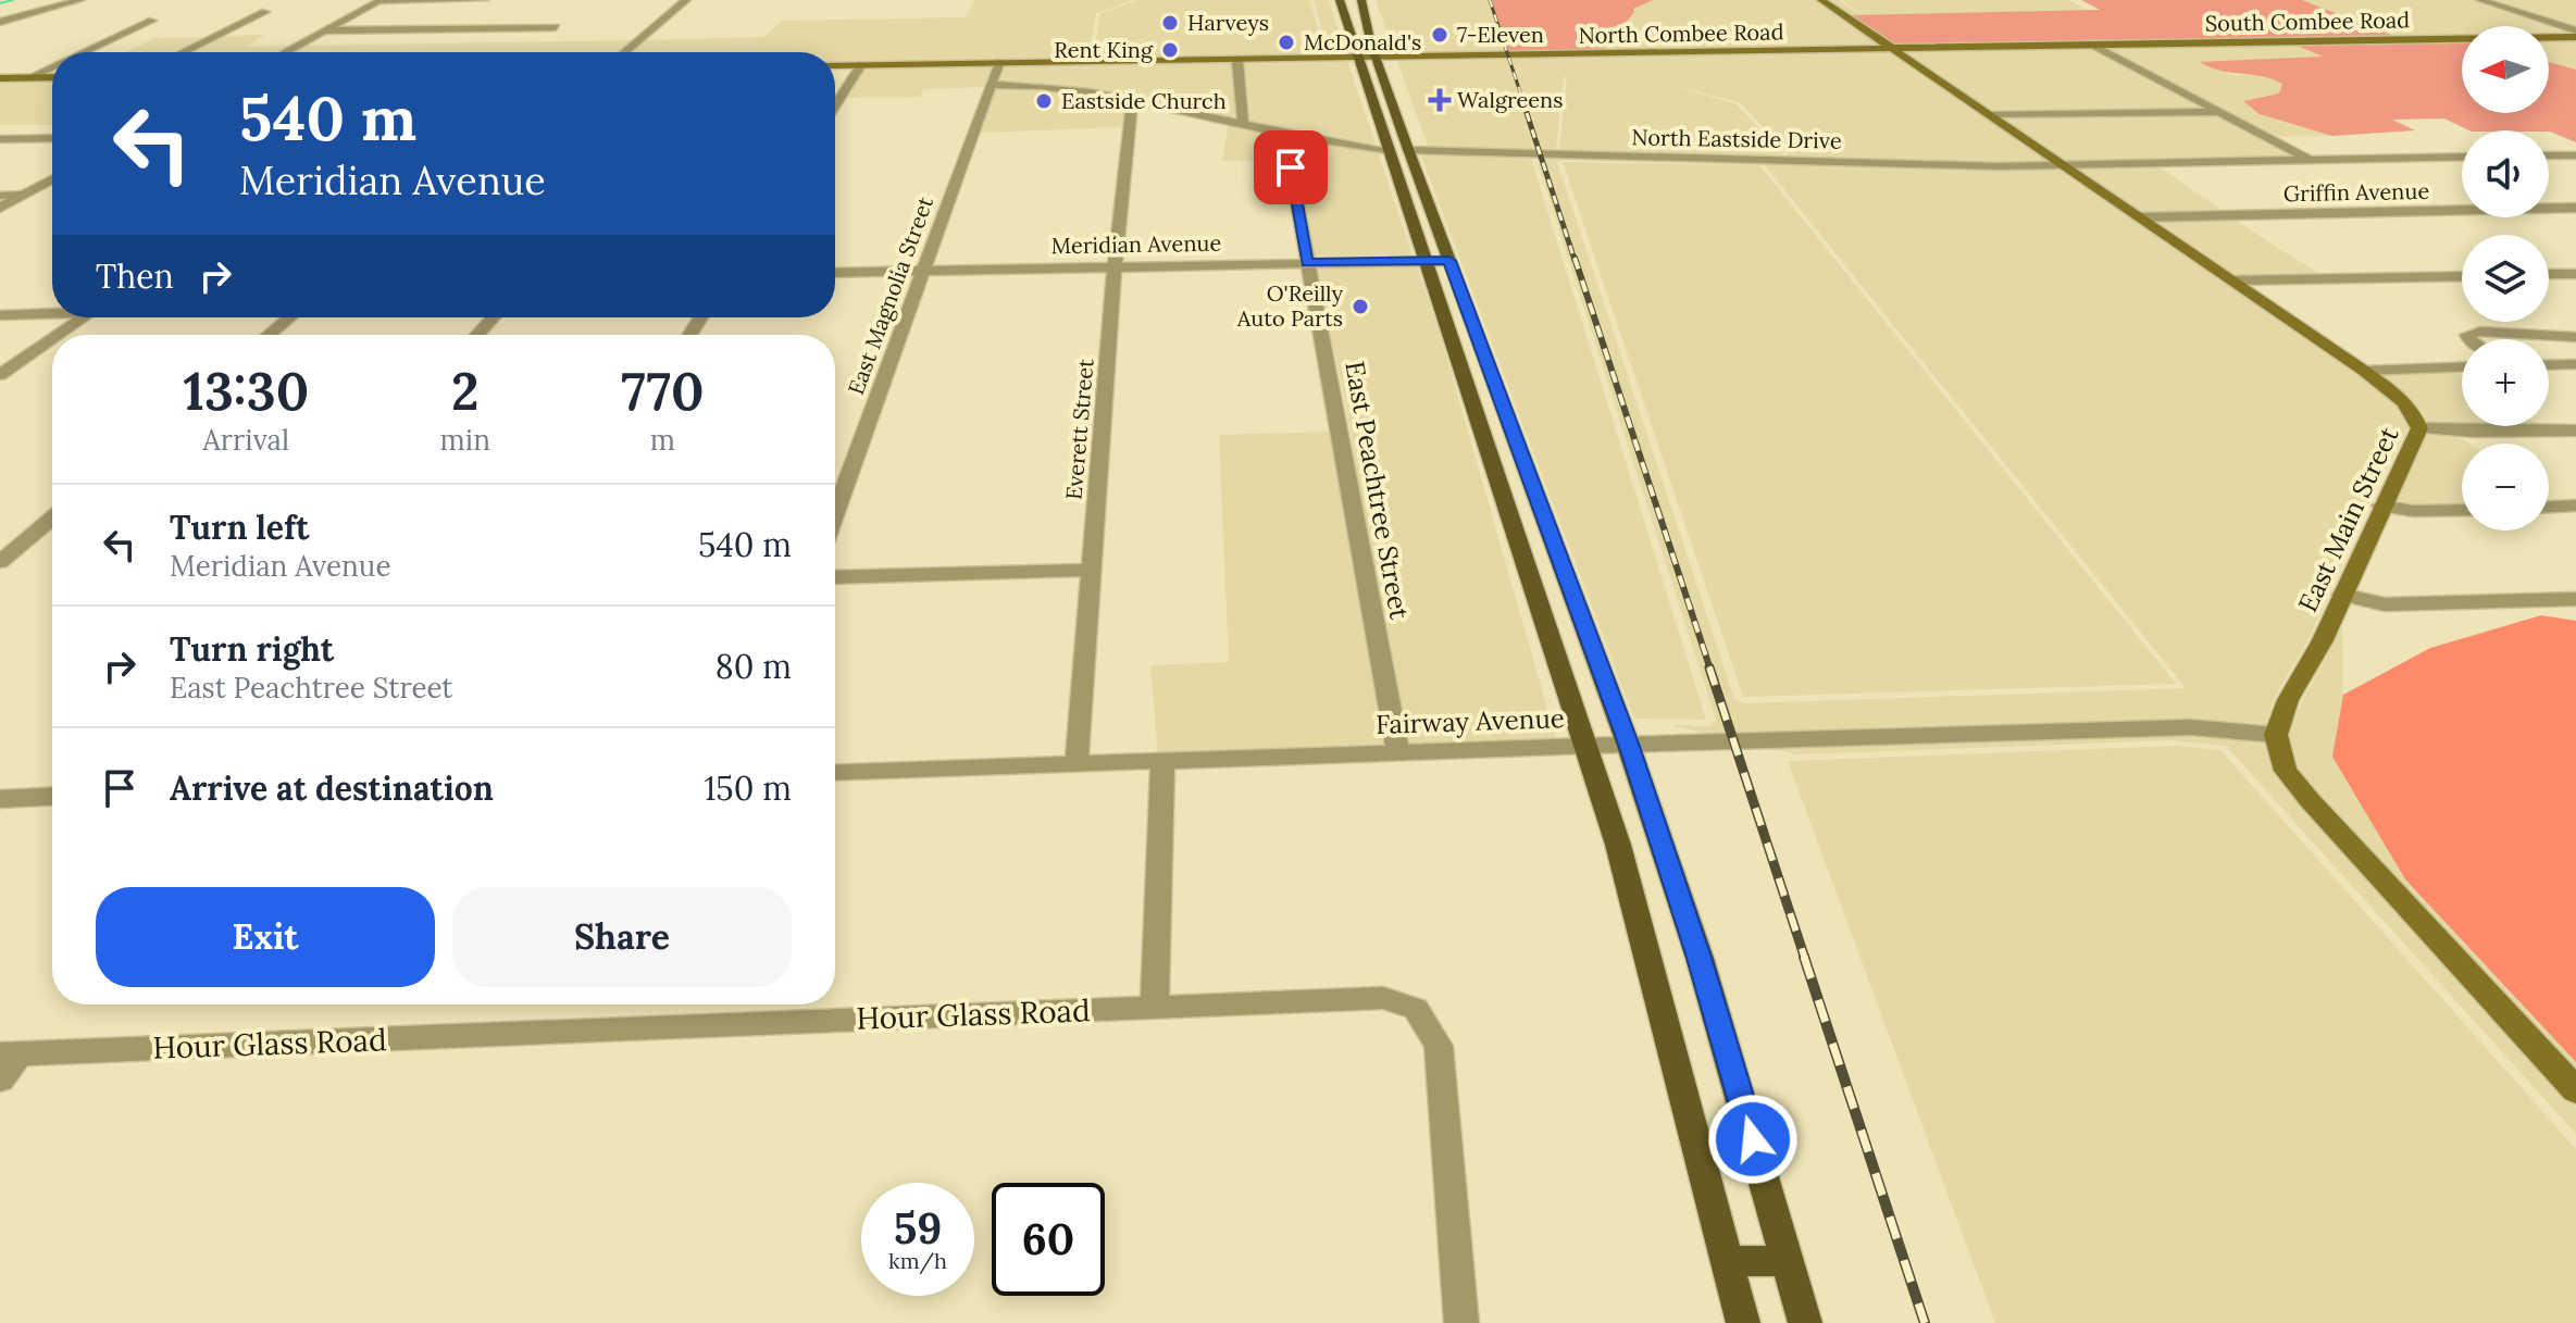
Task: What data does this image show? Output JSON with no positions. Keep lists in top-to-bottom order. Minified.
{"streets":{"main road":["South Combee Road","North Combee Road","East Main Street"],"street":["North Eastside Drive","Griffin Avenue","Meridian Avenue","East Magnolia Street","Everett Street","East Peachtree Street","Fairway Avenue","Hour Glass Road"]},"crossings":[["South Combee Road","North Combee Road"],["South Combee Road","East Main Street"],["North Combee Road","East Magnolia Street"],["North Combee Road","East Main Street"],["North Eastside Drive","East Main Street"],["Griffin Avenue","East Main Street"],["Meridian Avenue","East Magnolia Street"],["Meridian Avenue","Everett Street"],["Meridian Avenue","East Peachtree Street"],["Everett Street","Fairway Avenue"],["East Peachtree Street","Fairway Avenue"],["East Main Street","Fairway Avenue"]],"places":{"other":["Harveys","7-Eleven","McDonald's","Rent King","Eastside Church","O'Reilly Auto Parts"],"health":["Walgreens"]},"north":"left","page":{"map_buttons":["+","−"],"turn":["540 m","Meridian Avenue"],"then":"Then","eta":["13:30","Arrival","2","min","770","m"],"list":[{"name":"Turn left","note":"Meridian Avenue","value":"540 m"},{"name":"Turn right","note":"East Peachtree Street","value":"80 m"},{"name":"Arrive at destination","value":"150 m"}],"buttons":["Exit","Share"],"speed":"59 km/h","limit":"60"}}
